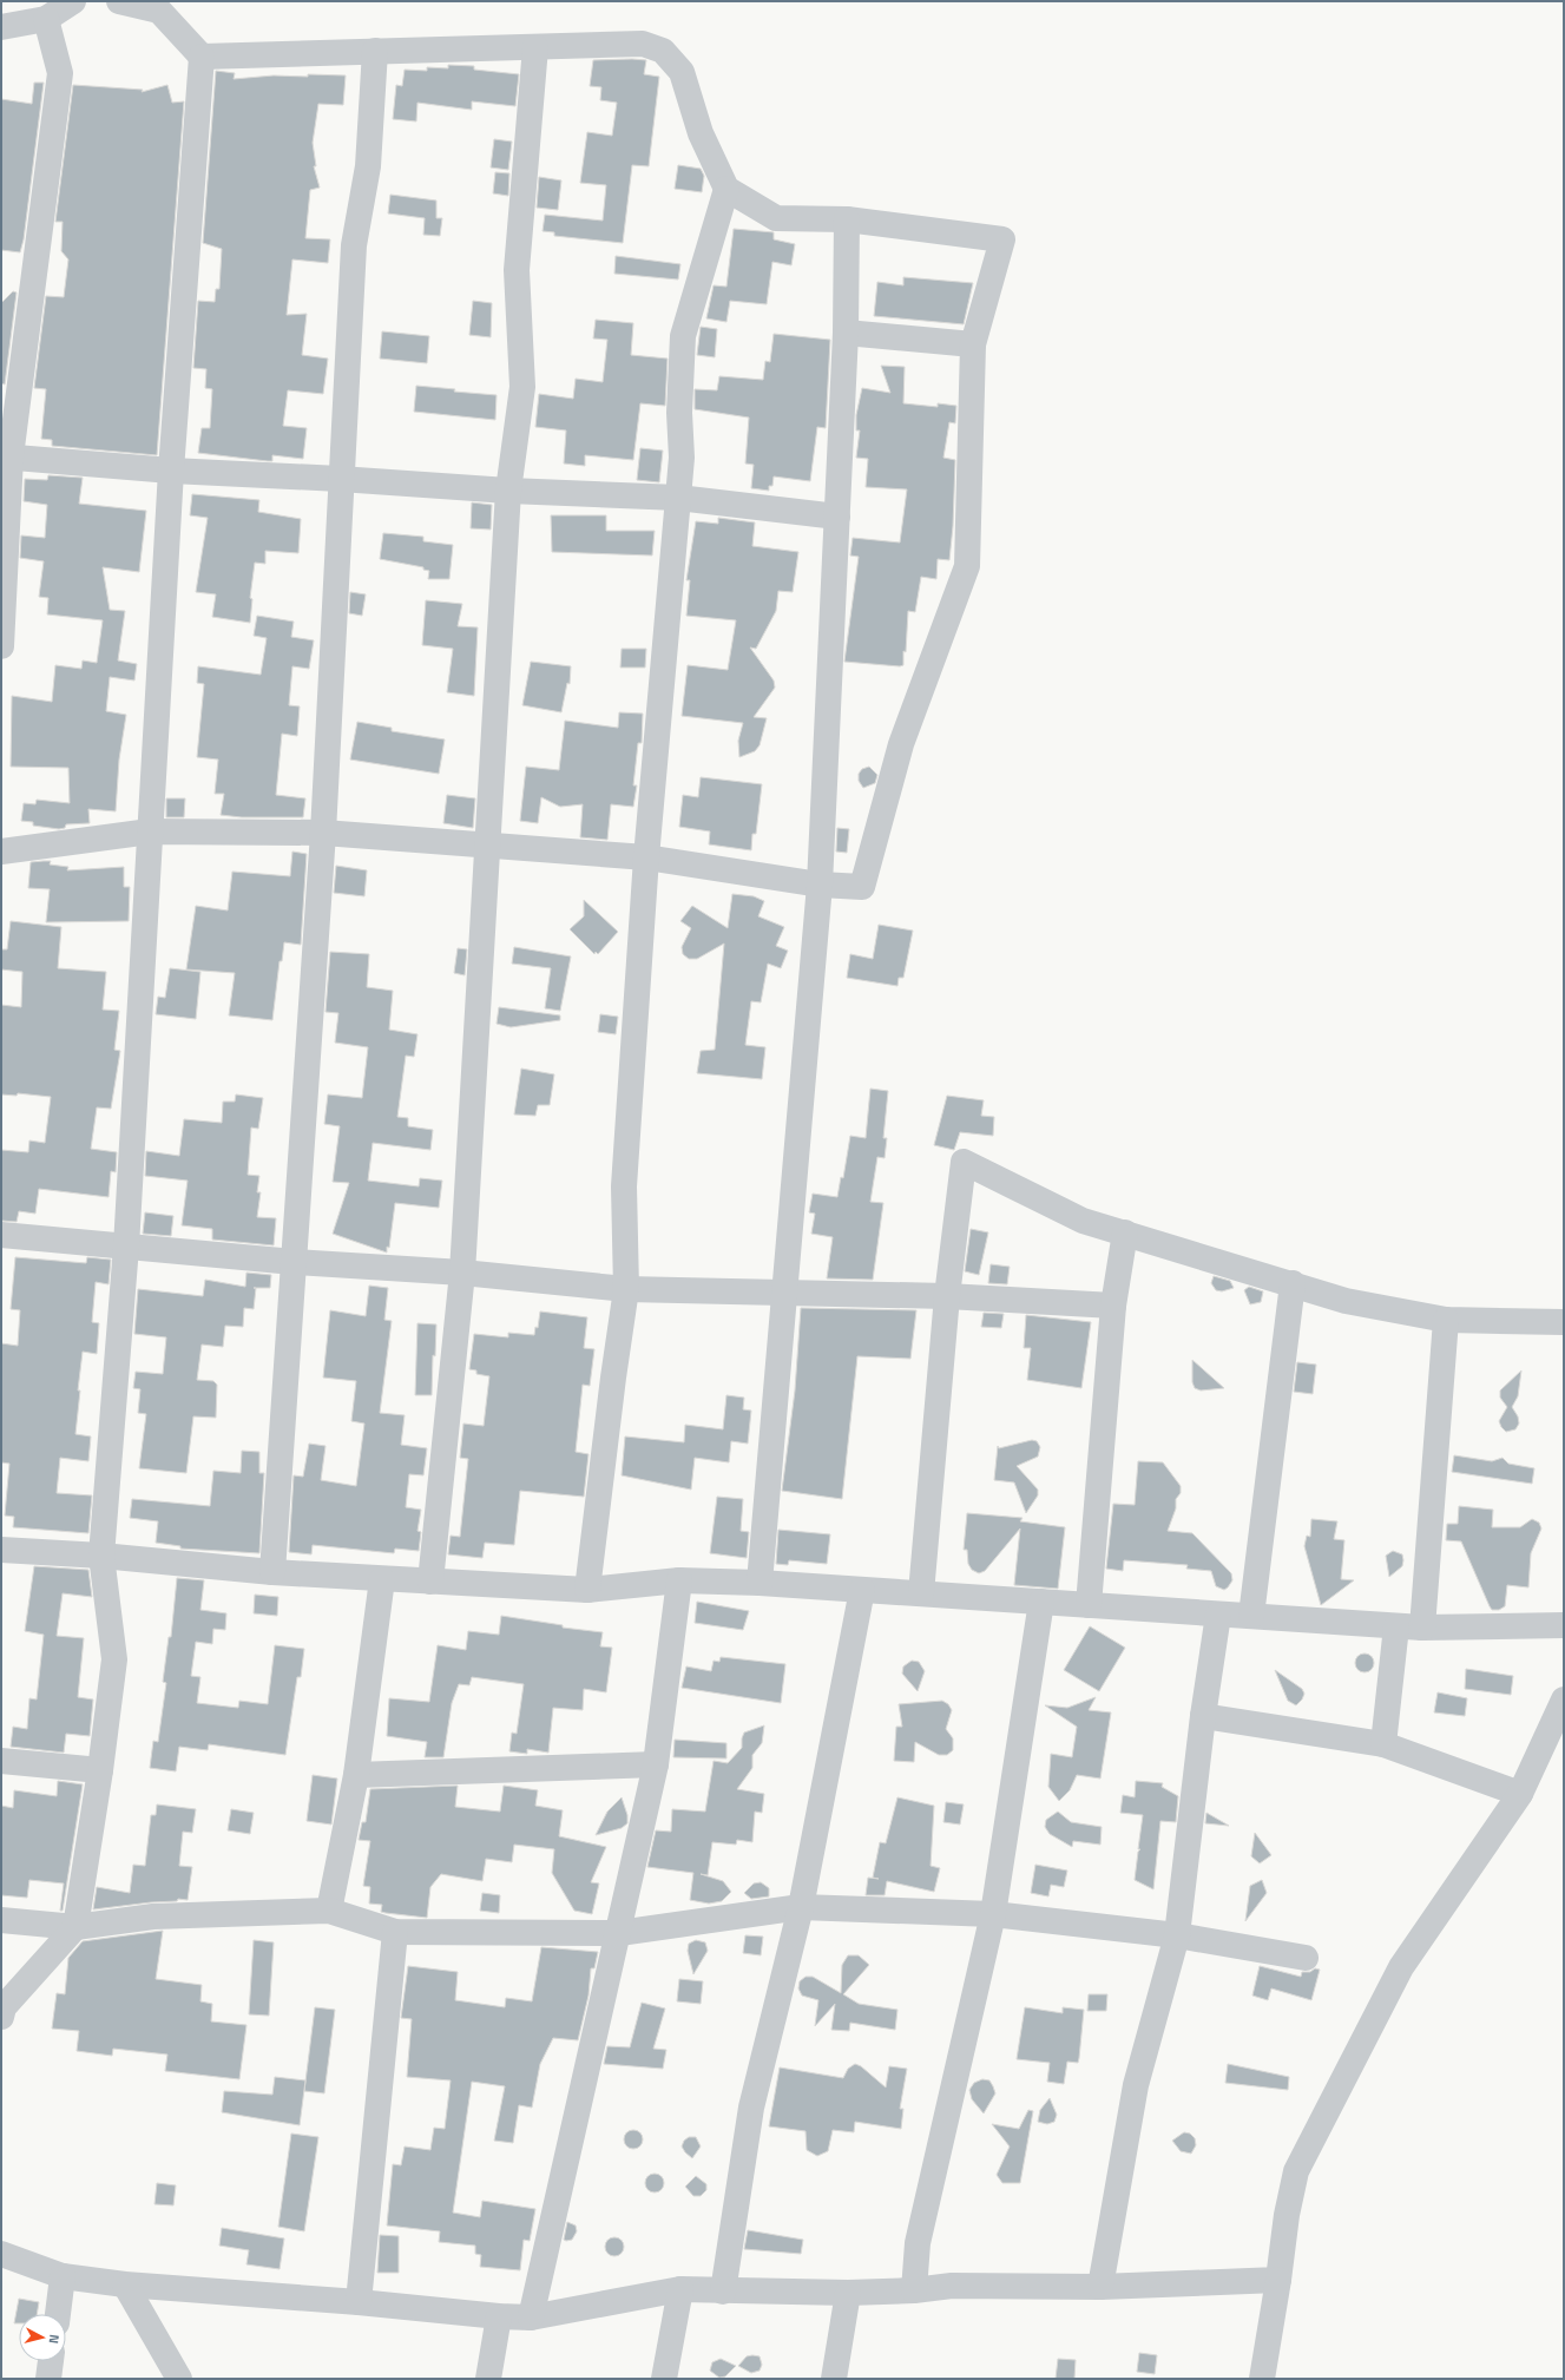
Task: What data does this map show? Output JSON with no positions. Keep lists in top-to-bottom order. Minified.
{"north":"right"}
